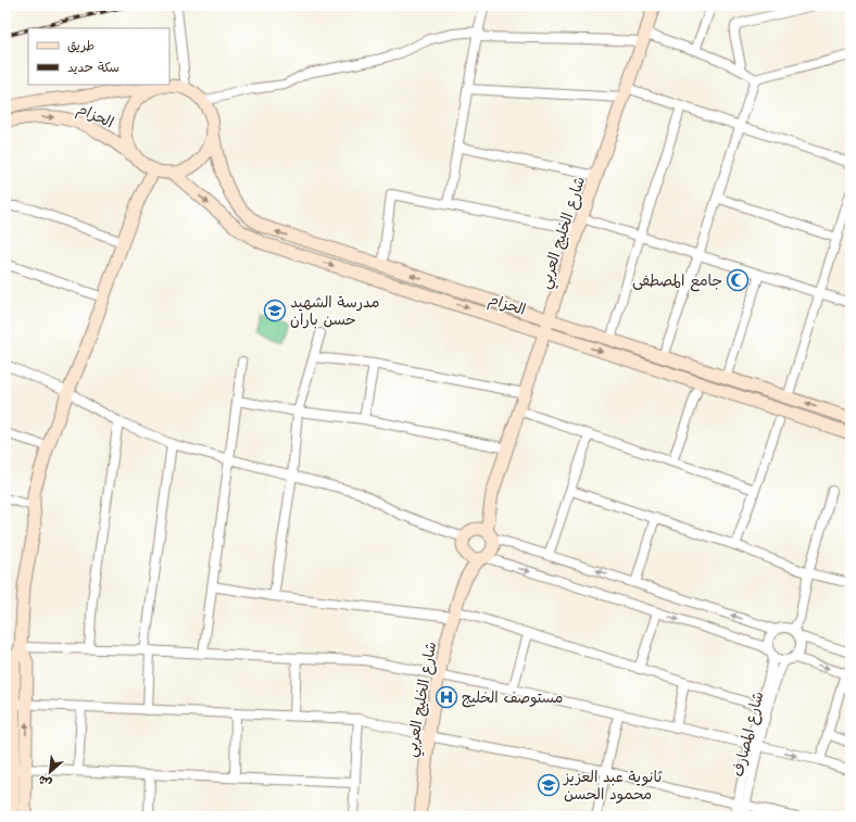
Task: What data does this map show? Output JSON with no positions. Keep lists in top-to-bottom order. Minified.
{"streets":{"main road":["الحزام","شارع الخليج العربي"],"street":["شارع المصارف"]},"crossings":[["الحزام","شارع الخليج العربي"]],"places":{"mosque":["جامع المصطفى"],"school or university":["مدرسة الشهيد حسن باران","ثانوية عبد العزيز محمود الحسن"],"hospital":["مستوصف الخليج"]},"legend":["طريق","سكة حديد"],"north":"bottom left"}
